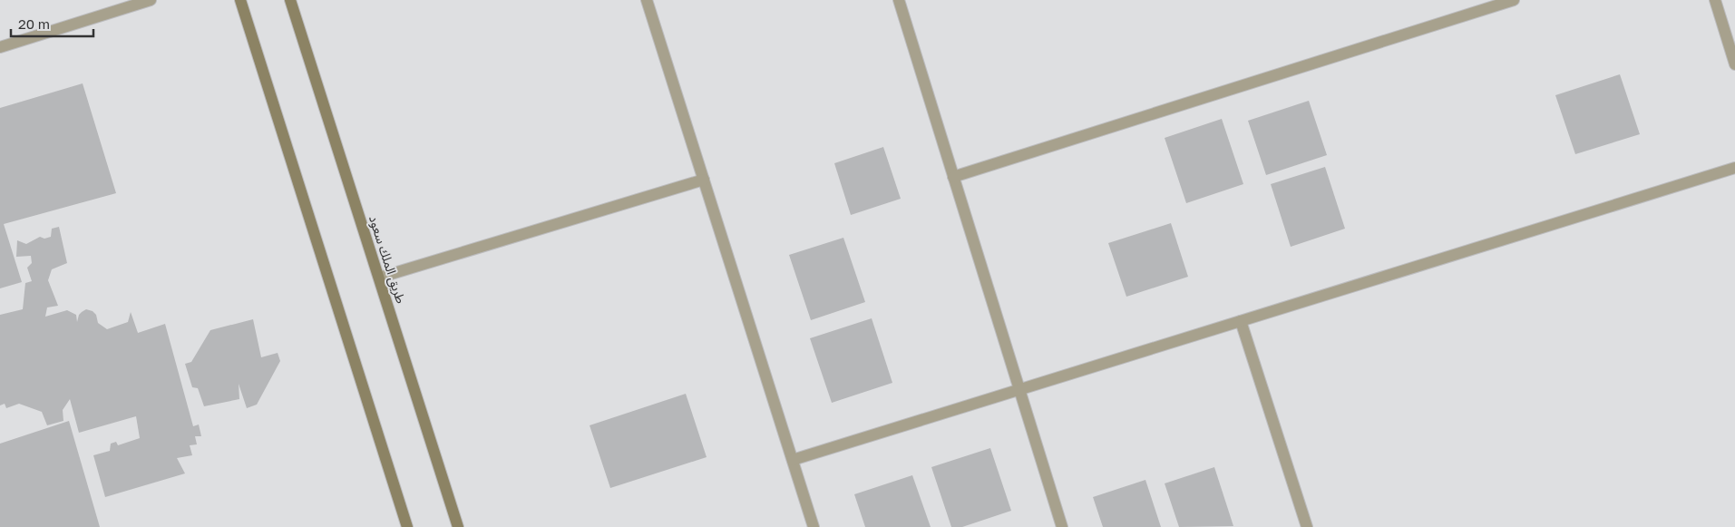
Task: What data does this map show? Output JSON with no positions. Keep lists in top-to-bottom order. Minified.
{"streets":{"street":["طريق الملك سعود"]},"scale_bar":"20 m"}
